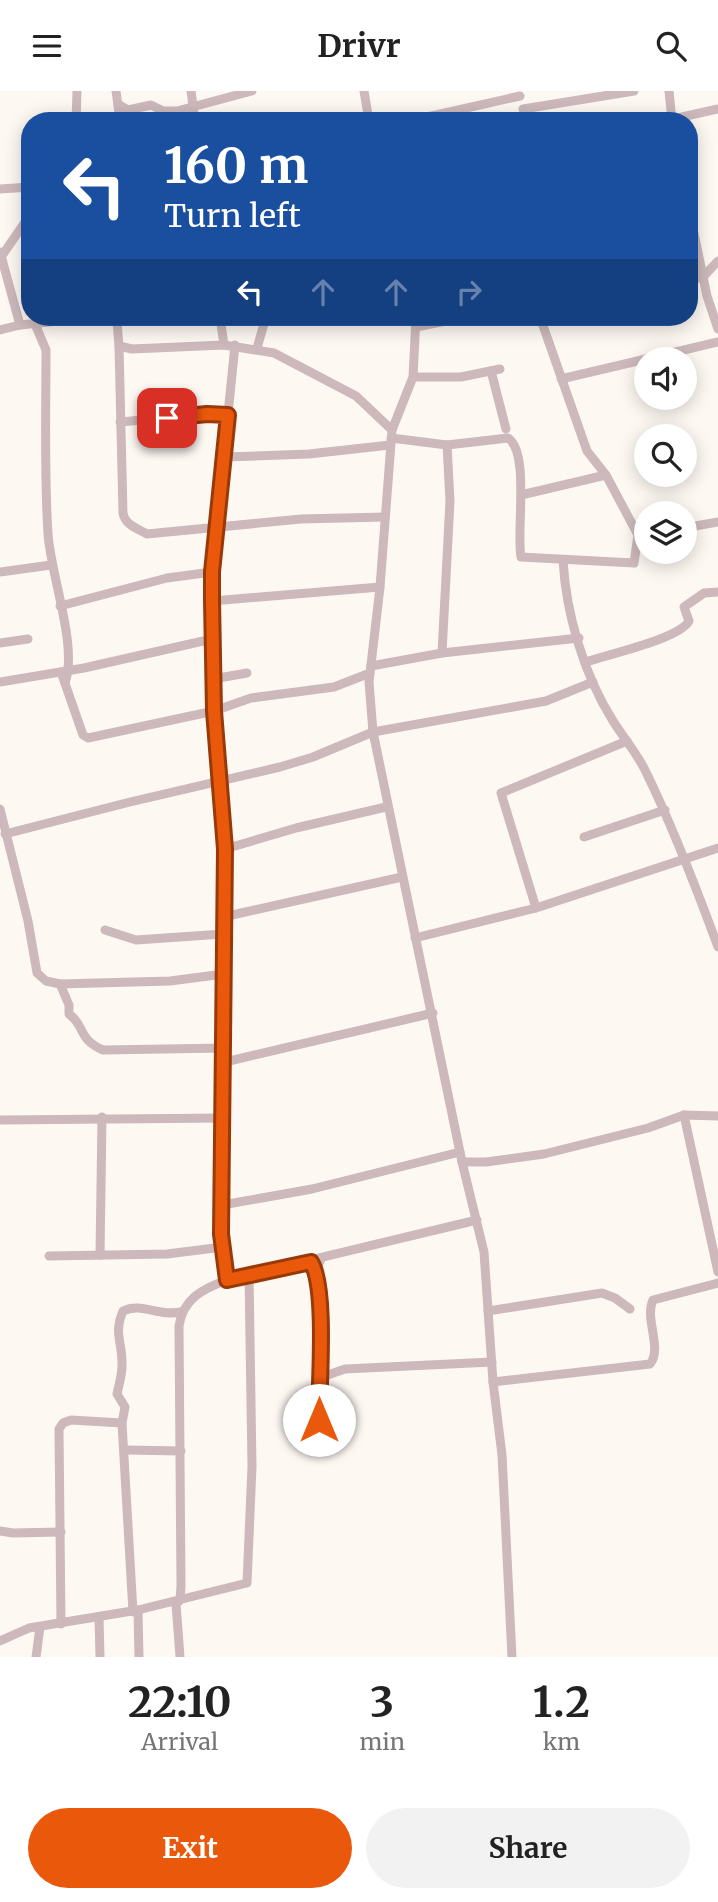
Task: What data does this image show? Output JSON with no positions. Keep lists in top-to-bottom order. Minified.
{"page":{"header":"Drivr","turn":["160 m","Turn left"],"eta":["22:10","Arrival","3","min","1.2","km"],"buttons":["Exit","Share"]}}
